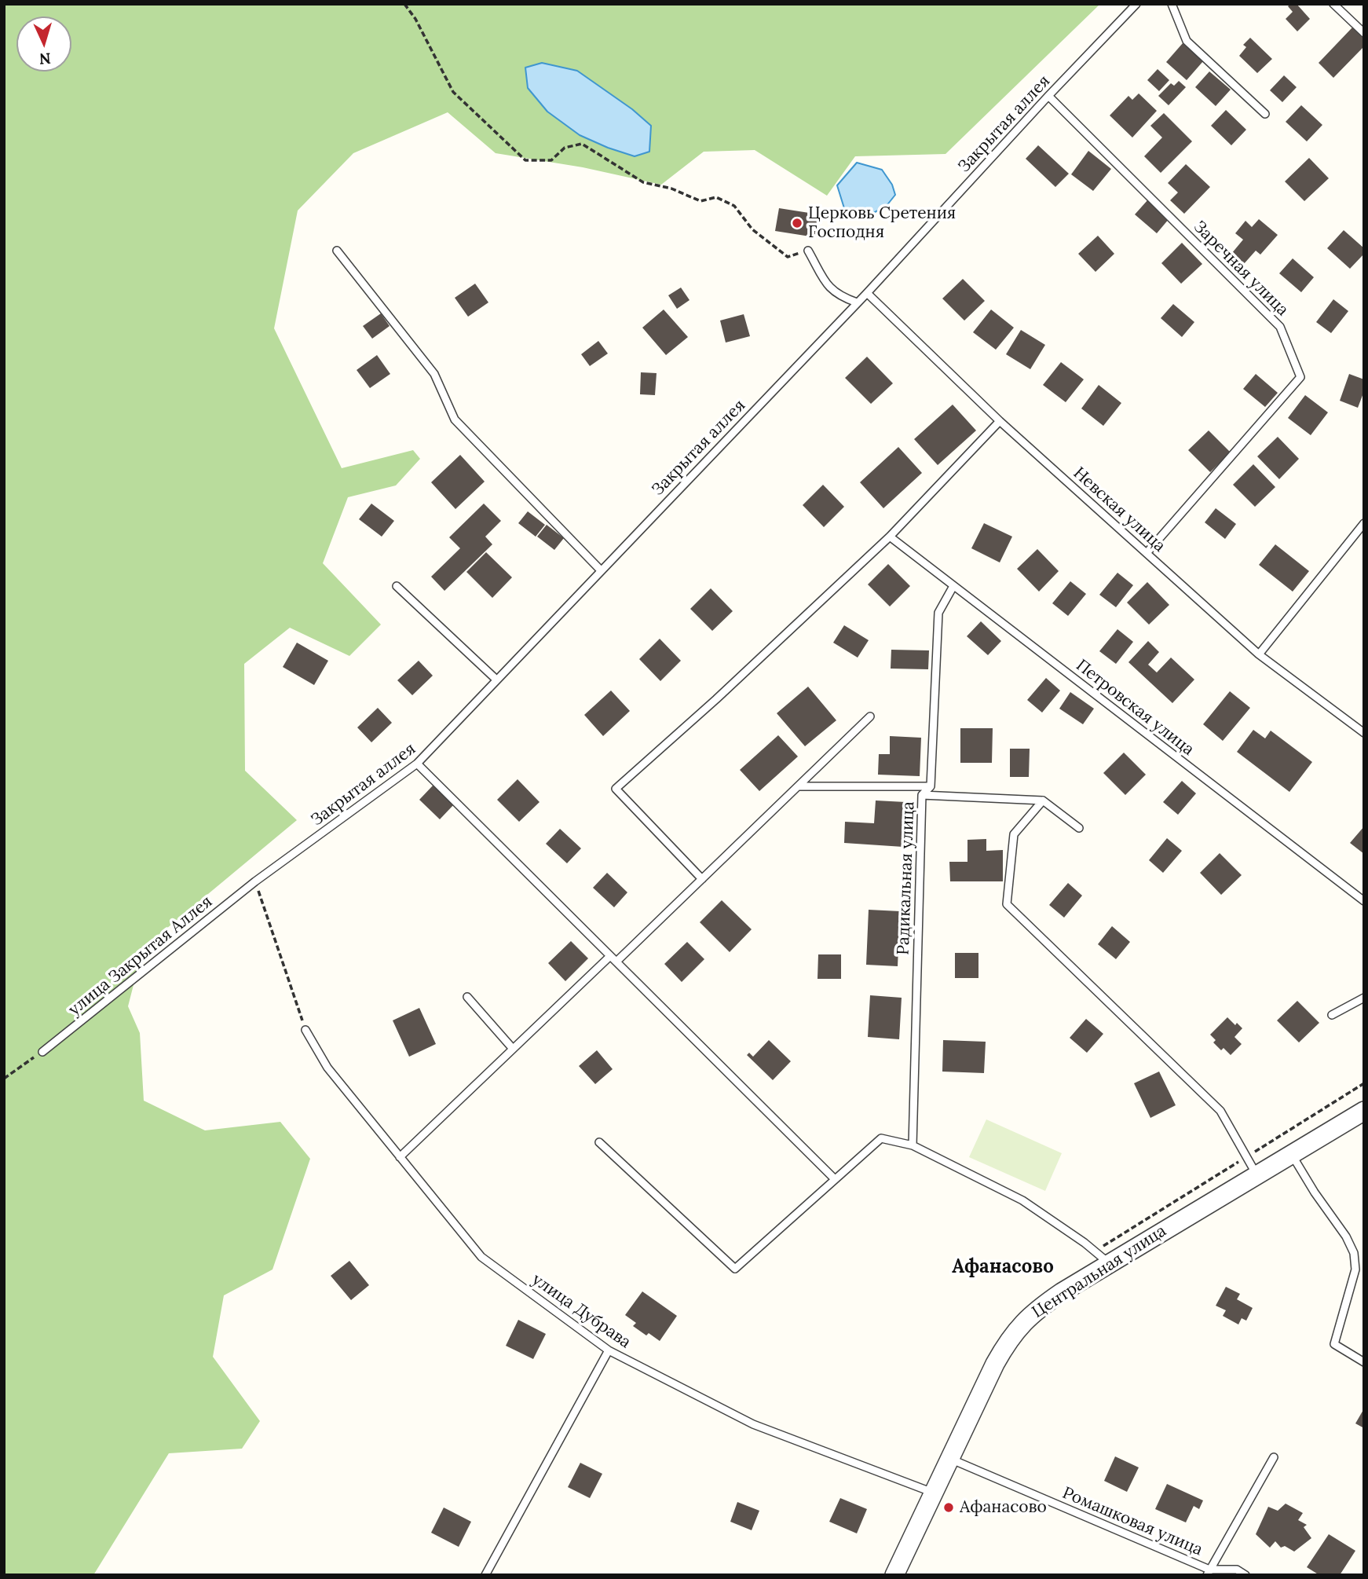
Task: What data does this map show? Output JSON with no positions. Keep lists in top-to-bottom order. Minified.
{"streets":{"street":["Центральная улица"],"lane":["Закрытая аллея","Заречная улица","Невская улица","Петровская улица","Радикальная улица","улица Закрытая Аллея","улица Дубрава","Ромашковая улица"]},"crossings":[["Закрытая аллея","Заречная улица"],["Закрытая аллея","Невская улица"],["Закрытая аллея","улица Закрытая Аллея"],["Заречная улица","Невская улица"],["Петровская улица","Радикальная улица"],["Центральная улица","улица Дубрава"],["Центральная улица","Ромашковая улица"]],"districts":["Афанасово"],"places":["Церковь Сретения Господня","Афанасово"],"north":"bottom"}
